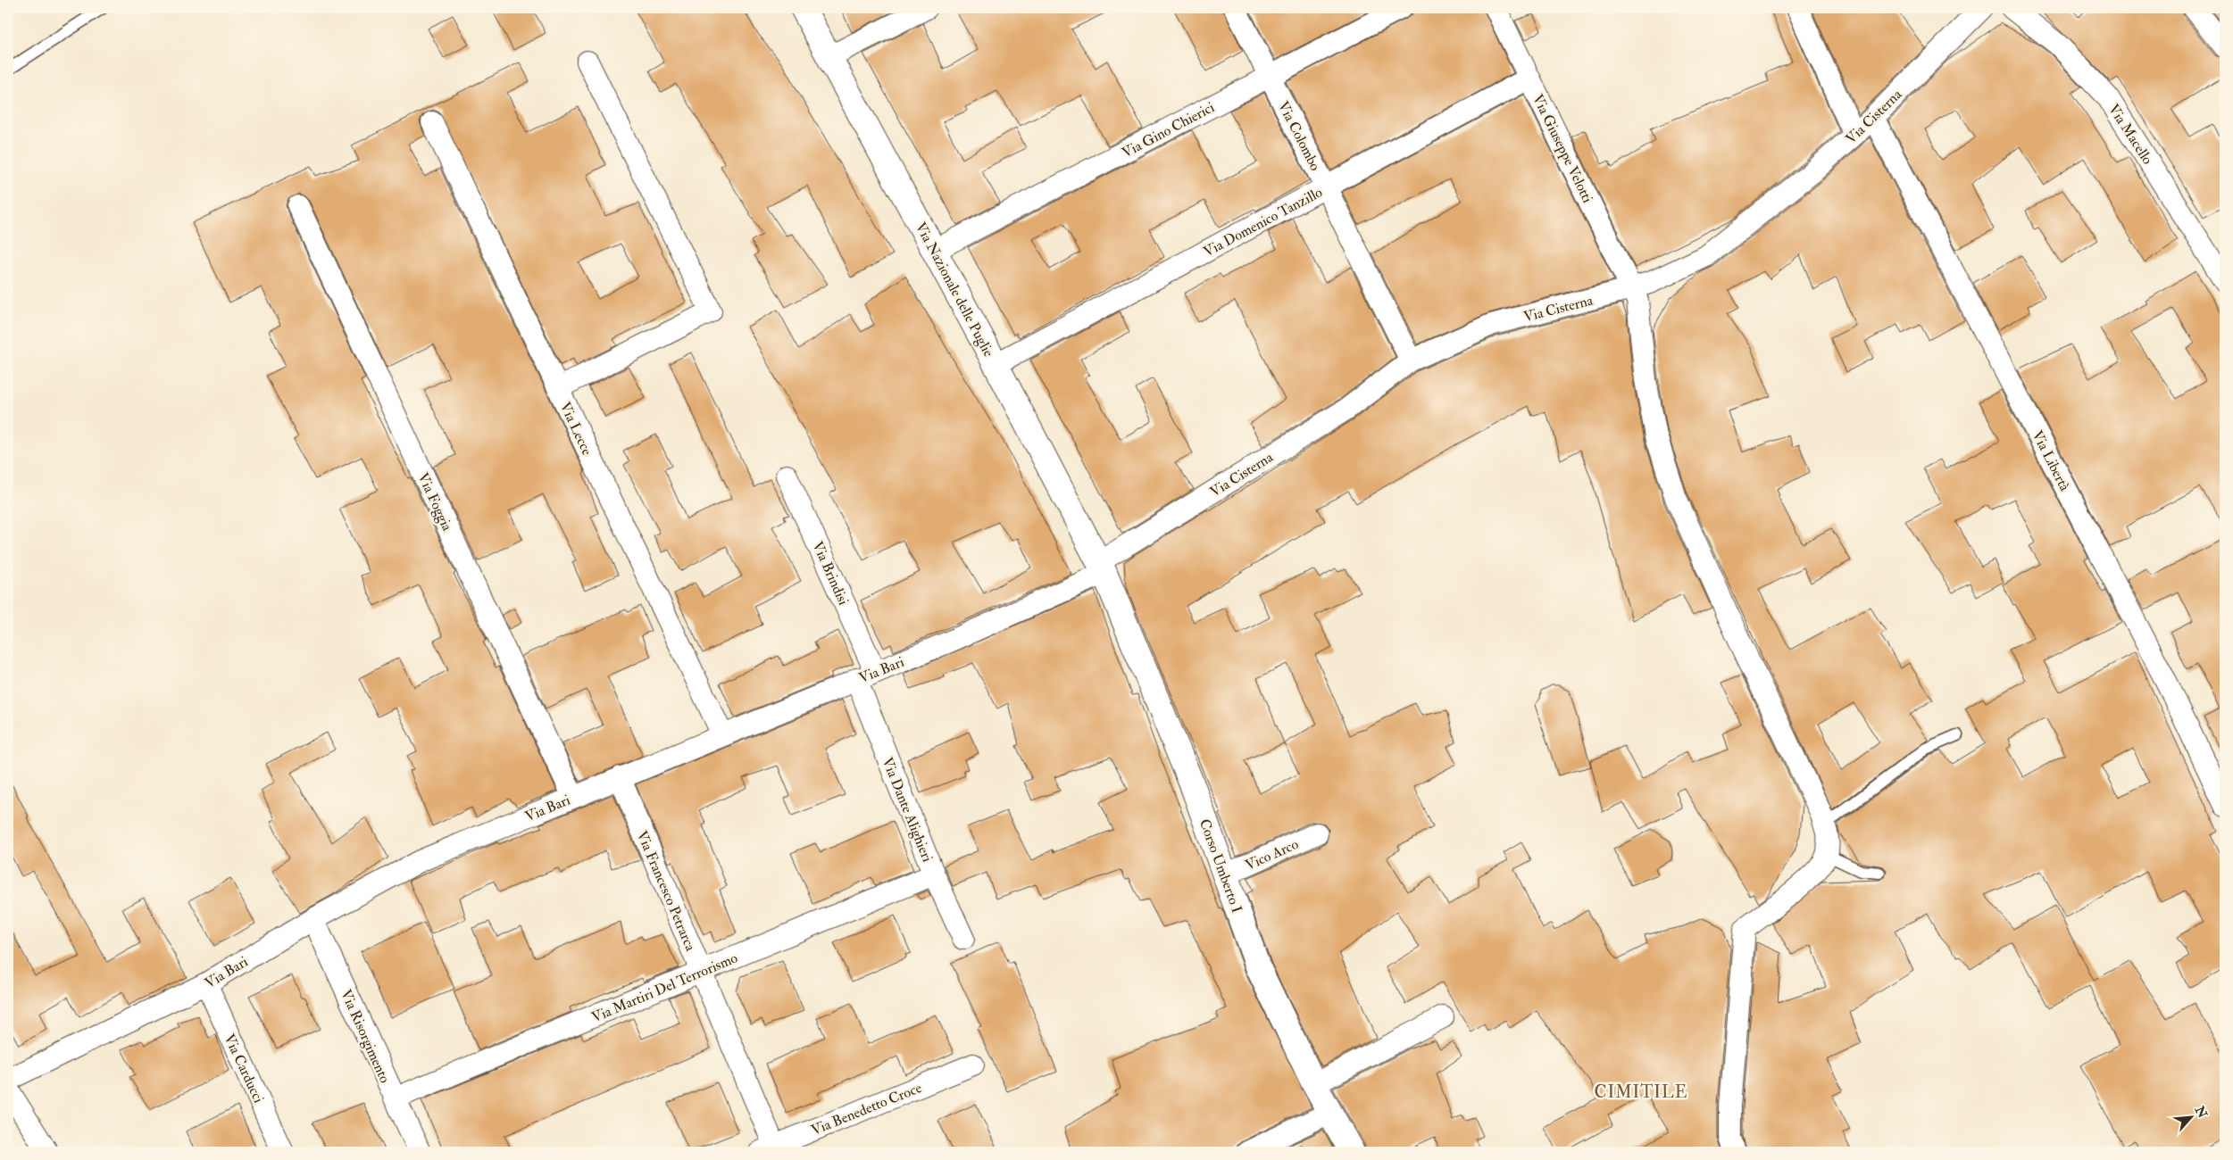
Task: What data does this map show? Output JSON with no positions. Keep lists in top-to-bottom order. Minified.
{"streets":{"main road":["Via Nazionale delle Puglie","Corso Umberto I"],"street":["Via Cisterna","Via Gino Chierici","Via Macello","Via Colombo","Via Giuseppe Velotti","Via Domenico Tanzillo","Via Lecce","Via Libertà","Via Foggia","Via Brindisi","Via Bari","Via Dante Alighieri","Vico Arco","Via Francesco Petrarca","Via Martiri Del Terrorismo","Via Risorgimento","Via Carducci","Via Benedetto Croce"]},"crossings":[["Via Cisterna","Via Colombo"],["Via Cisterna","Via Giuseppe Velotti"],["Via Cisterna","Via Nazionale delle Puglie"],["Via Cisterna","Via Libertà"],["Via Cisterna","Via Bari"],["Via Cisterna","Corso Umberto I"],["Via Gino Chierici","Via Colombo"],["Via Gino Chierici","Via Nazionale delle Puglie"],["Via Colombo","Via Domenico Tanzillo"],["Via Giuseppe Velotti","Via Domenico Tanzillo"],["Via Domenico Tanzillo","Via Nazionale delle Puglie"],["Via Nazionale delle Puglie","Via Bari"],["Via Nazionale delle Puglie","Corso Umberto I"],["Via Lecce","Via Bari"],["Via Foggia","Via Bari"],["Via Brindisi","Via Bari"],["Via Bari","Via Dante Alighieri"],["Via Bari","Corso Umberto I"],["Via Bari","Via Francesco Petrarca"],["Via Bari","Via Risorgimento"],["Via Bari","Via Carducci"],["Via Dante Alighieri","Via Martiri Del Terrorismo"],["Vico Arco","Corso Umberto I"],["Via Francesco Petrarca","Via Martiri Del Terrorismo"],["Via Francesco Petrarca","Via Benedetto Croce"],["Via Martiri Del Terrorismo","Via Risorgimento"]],"districts":["CIMITILE"],"north":"top right"}
